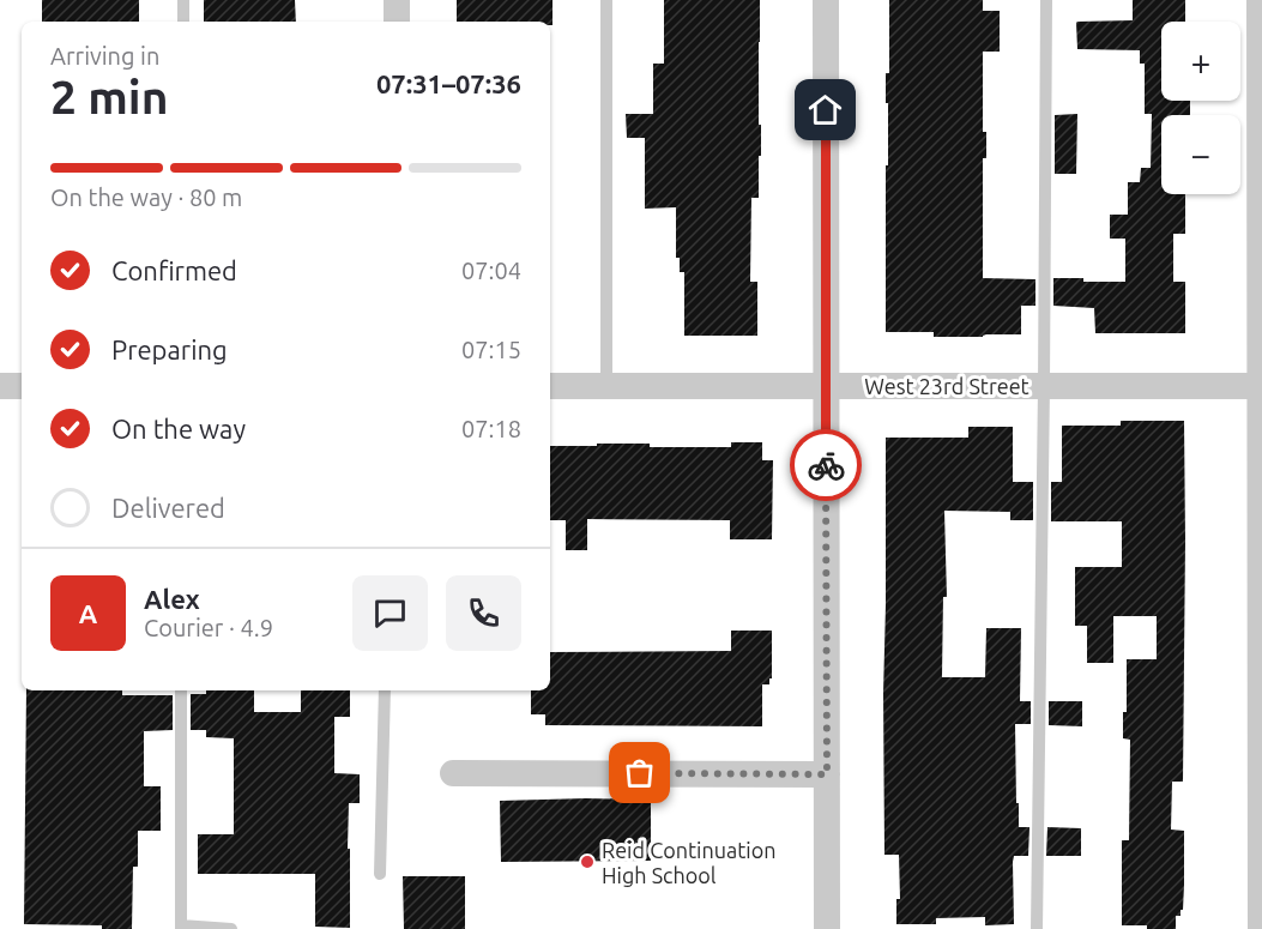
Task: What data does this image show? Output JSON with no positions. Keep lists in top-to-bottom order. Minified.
{"streets":{"street":["West 23rd Street"]},"places":["Reid Continuation High School"],"page":{"map_buttons":["+","−"],"heading":["2 min","Arriving in","07:31–07:36"],"panel":["Alex","Courier · 4.9"],"bar":"On the way · 80 m","list":[["Confirmed","07:04"],["Preparing","07:15"],["On the way","07:18"],"Delivered"],"round":"A"}}
